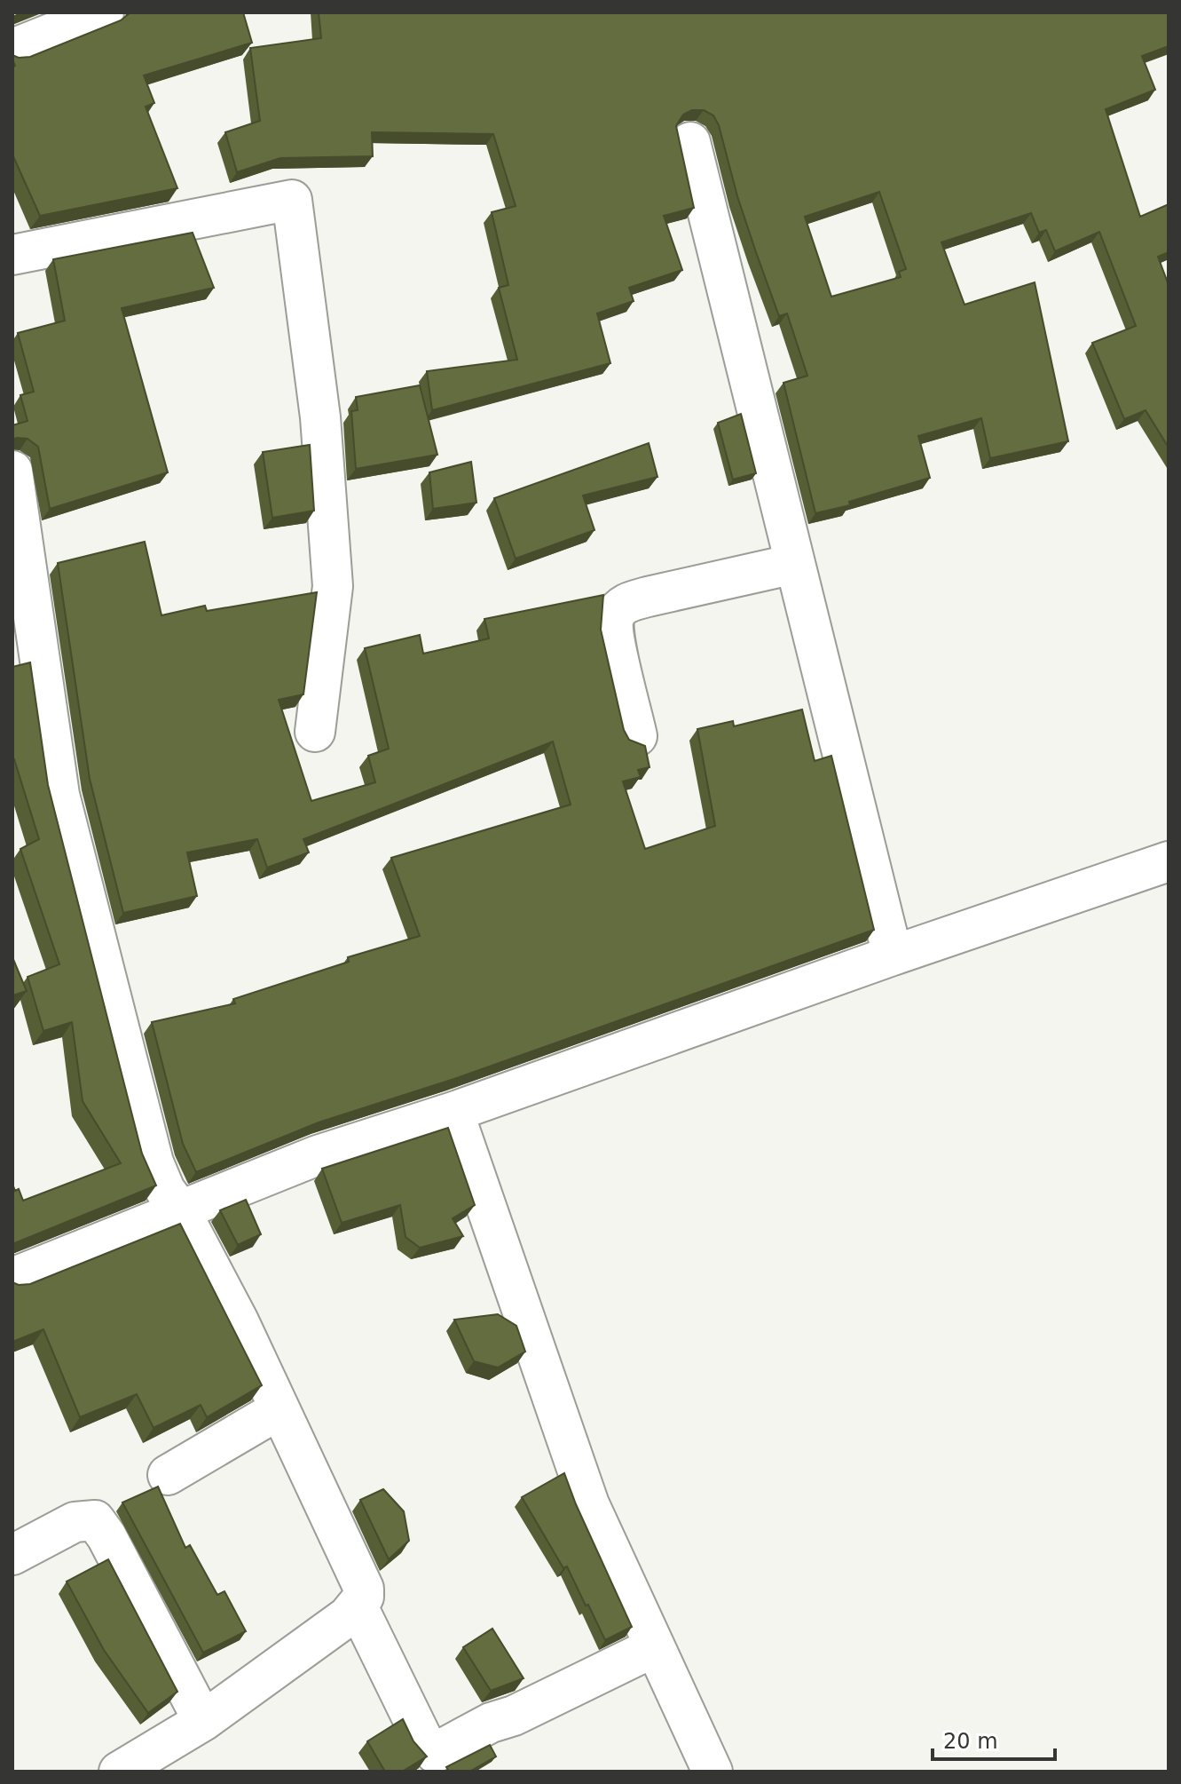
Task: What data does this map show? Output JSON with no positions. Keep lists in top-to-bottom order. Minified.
{"scale_bar":"20 m"}
